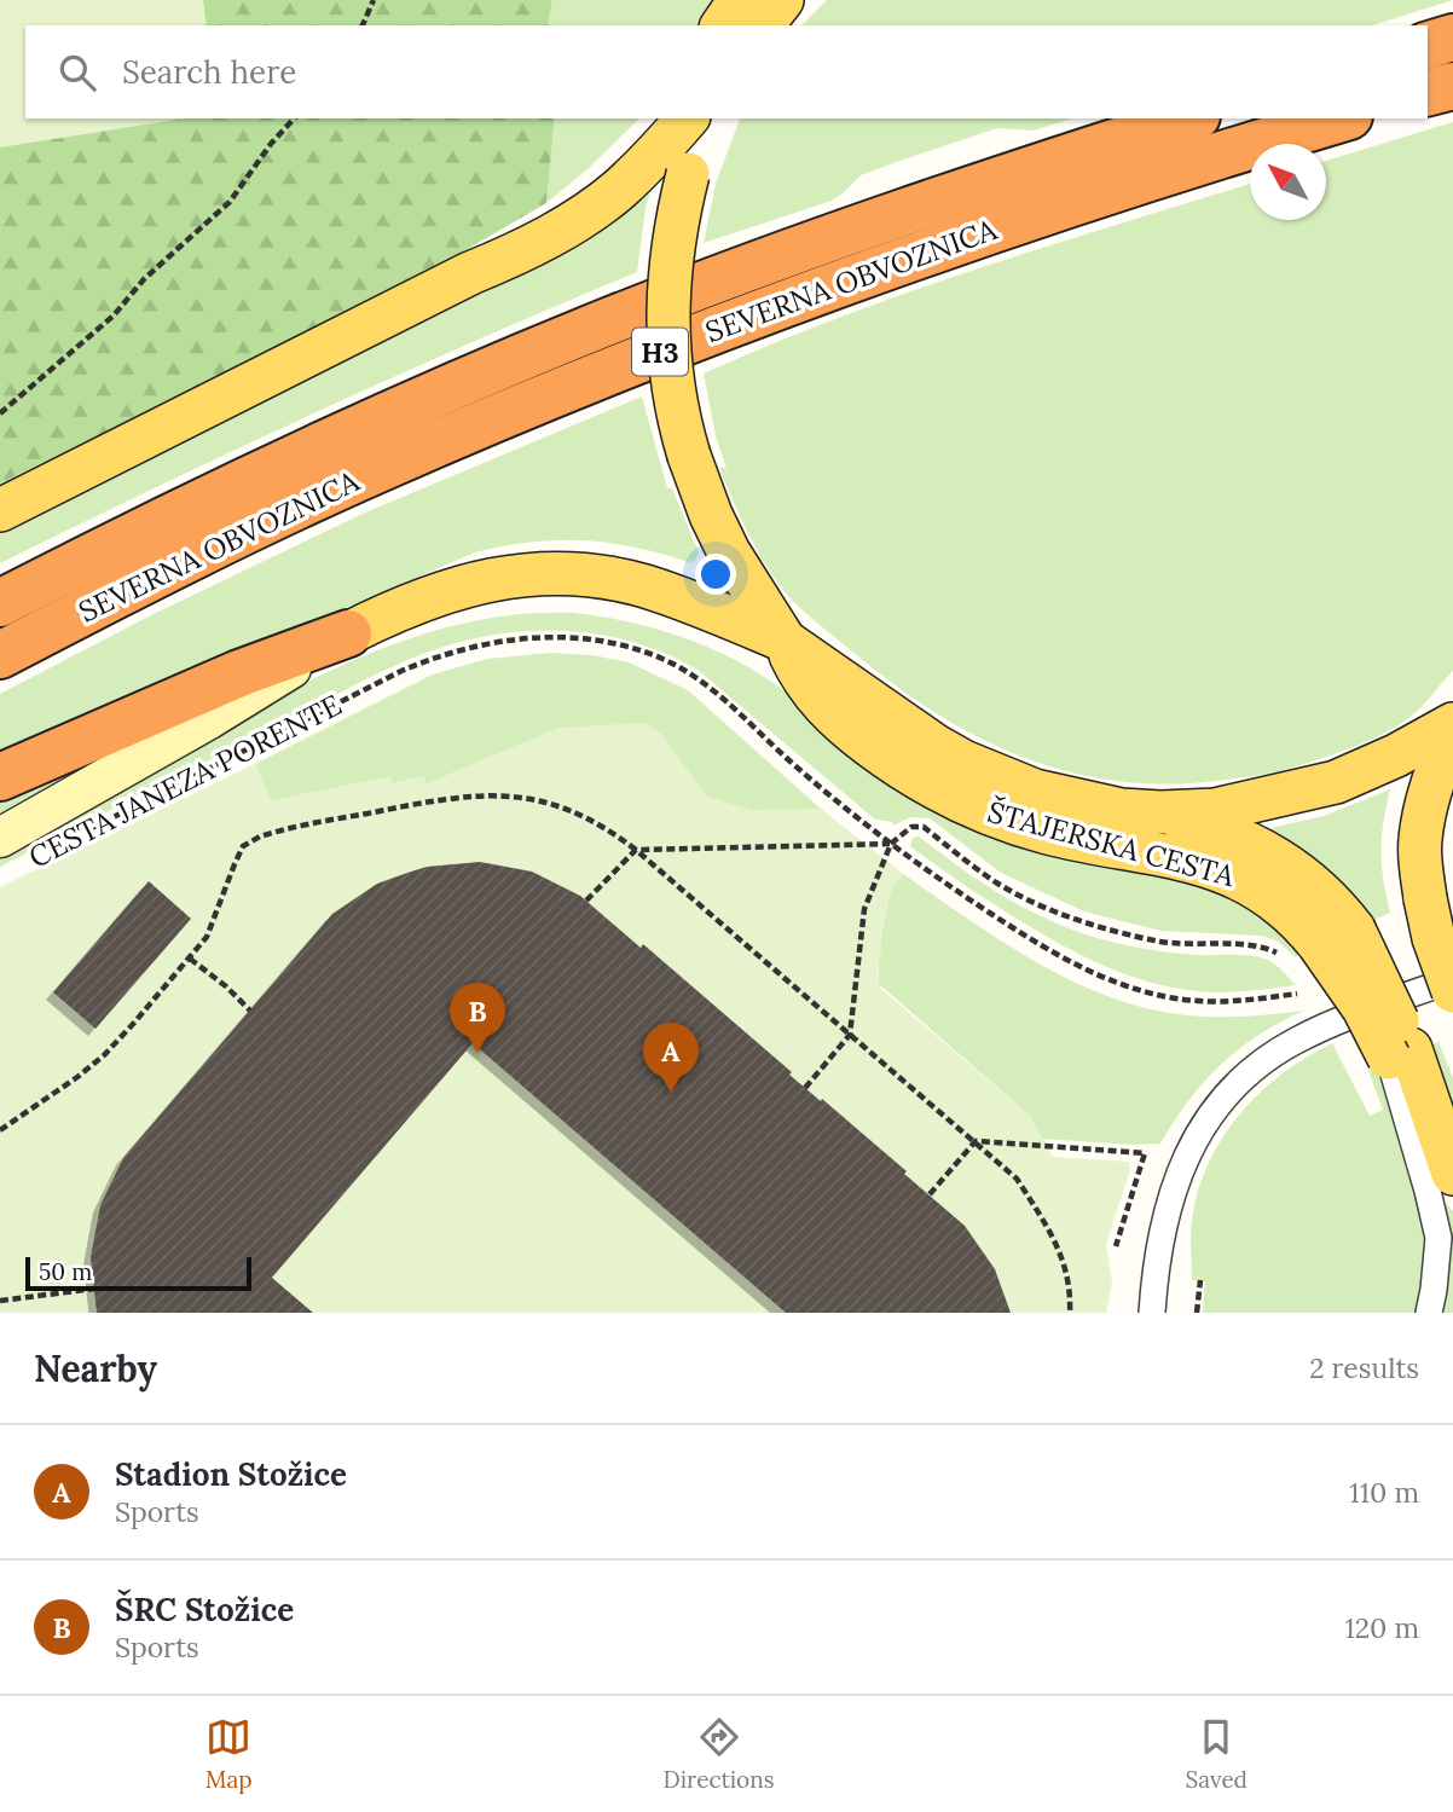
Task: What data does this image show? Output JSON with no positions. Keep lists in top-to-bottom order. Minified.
{"streets":{"highway":["SEVERNA OBVOZNICA","H3"],"main road":["CESTA JANEZA PORENTE","ŠTAJERSKA CESTA"]},"scale_bar":"50 m","north":"top left","page":{"search":"Search here","pins":["B","A"],"scale":"50 m","heading":["Nearby","2 results"],"list":[{"mark":"A","name":"Stadion Stožice","note":"Sports","value":"110 m"},{"mark":"B","name":"ŠRC Stožice","note":"Sports","value":"120 m"}],"nav":["Map","Directions","Saved"]}}
